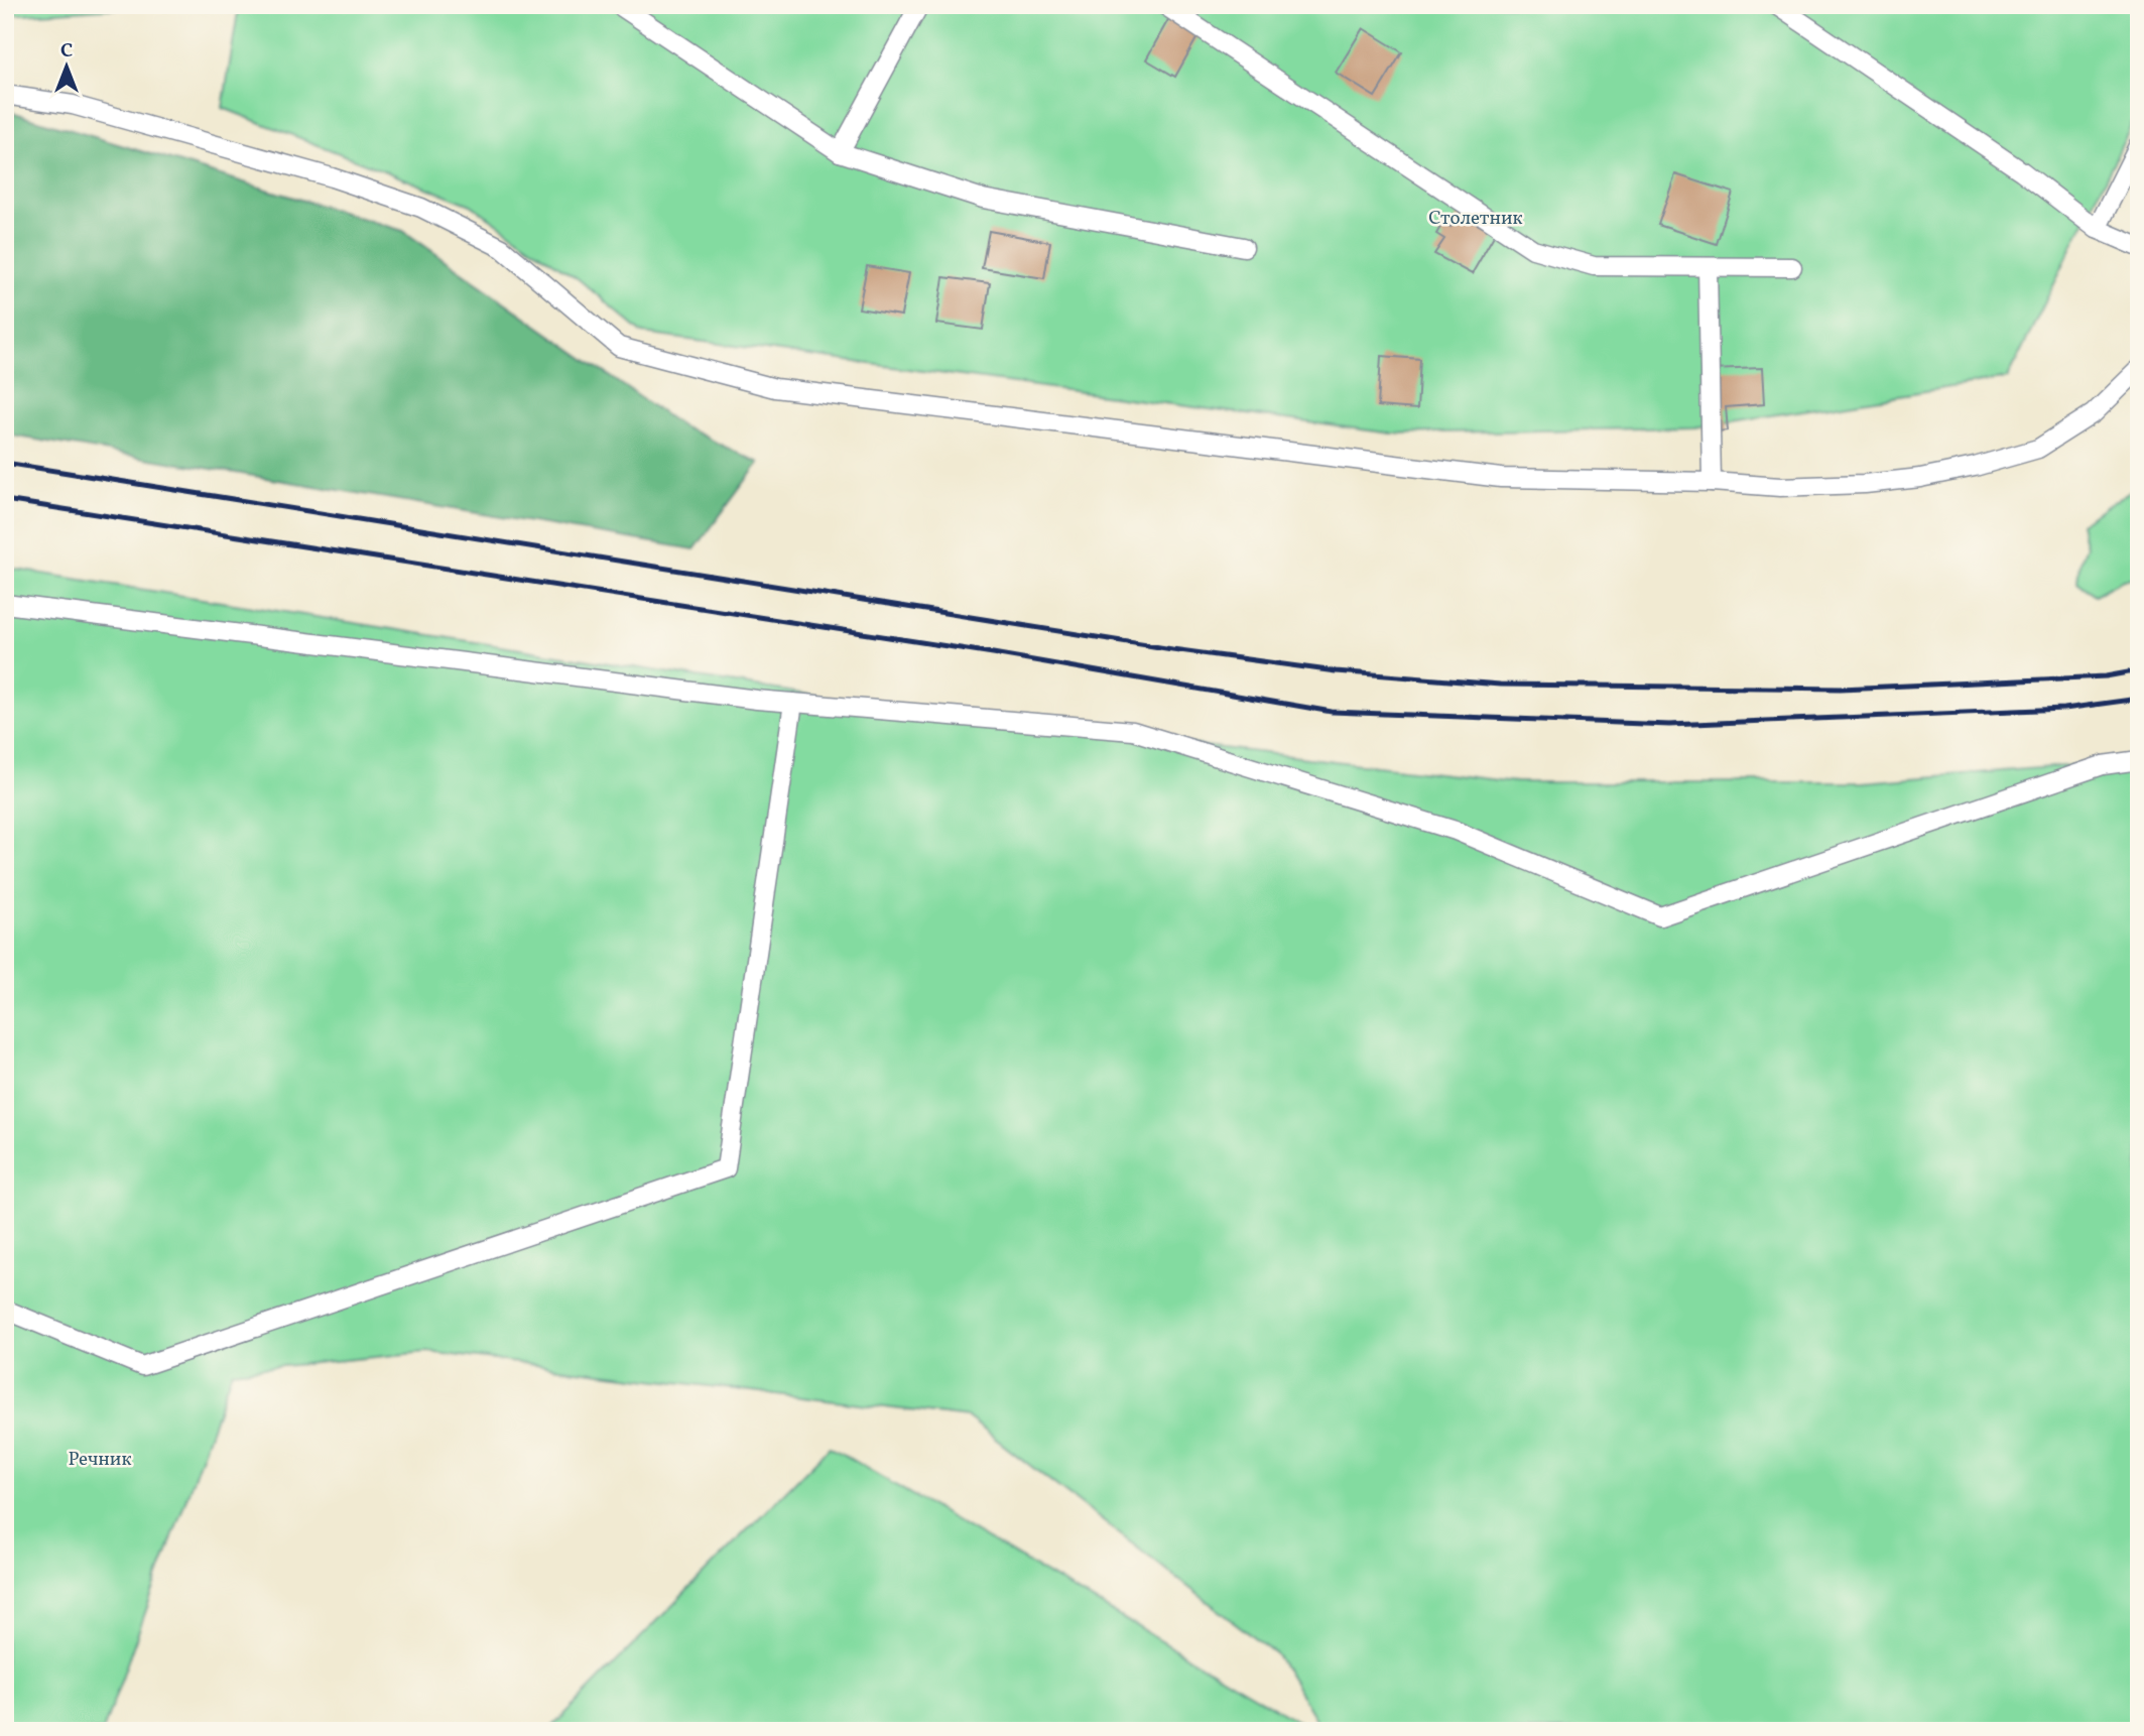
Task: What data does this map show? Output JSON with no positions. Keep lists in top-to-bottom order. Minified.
{"parks":["Столетник","Речник"],"north":"top"}
